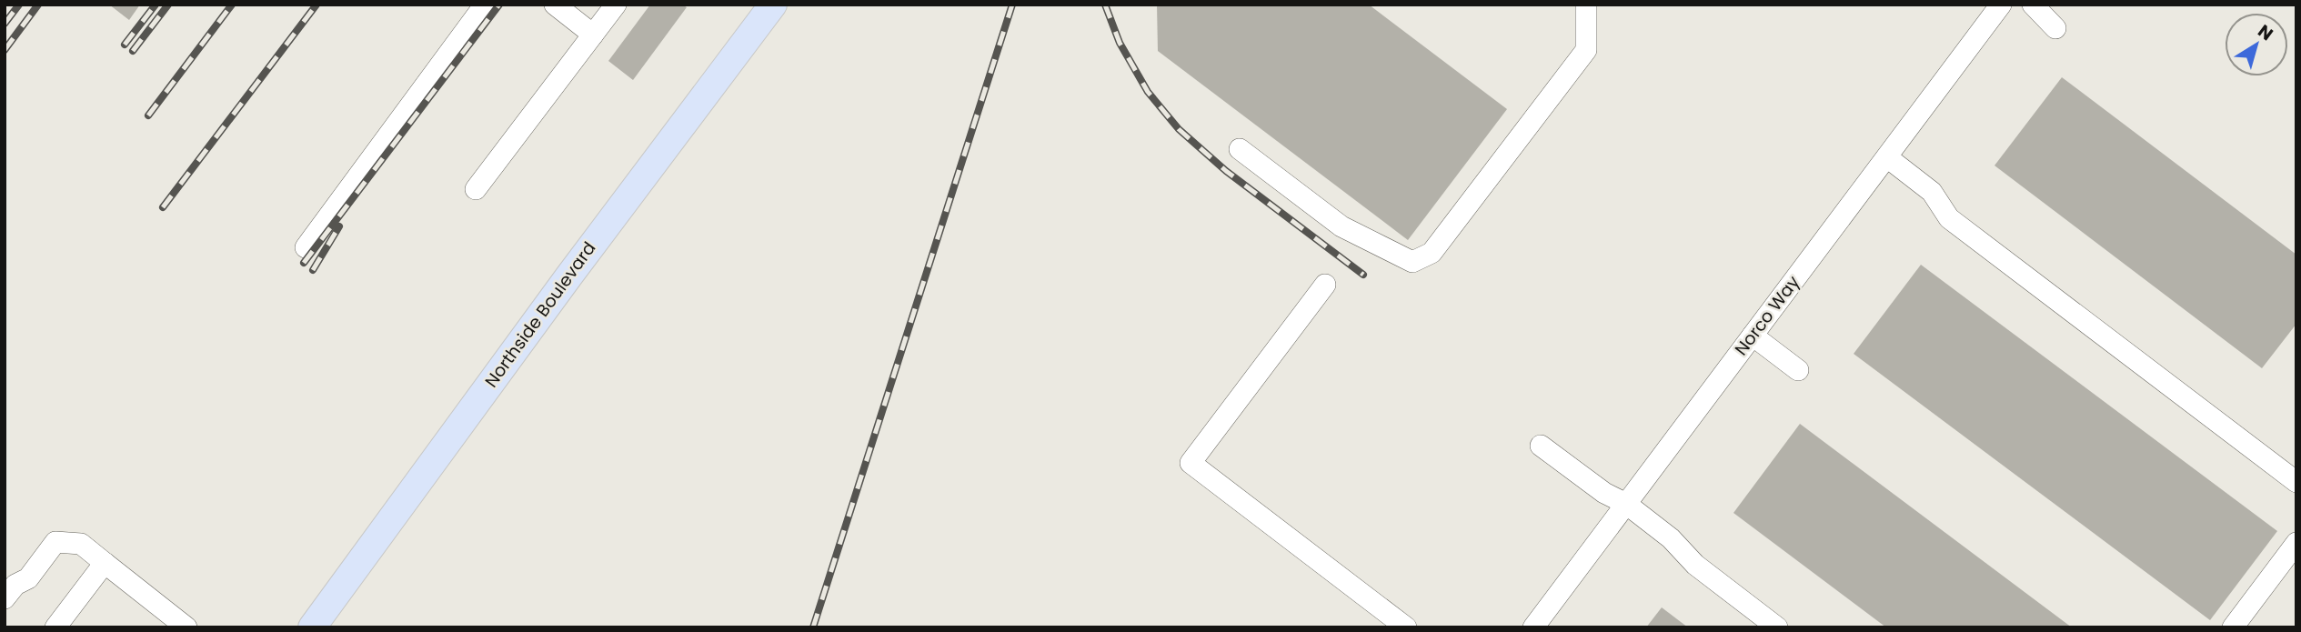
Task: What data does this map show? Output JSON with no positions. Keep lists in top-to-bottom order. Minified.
{"streets":{"main road":["Northside Boulevard"],"street":["Norco Way"]},"north":"top right"}
